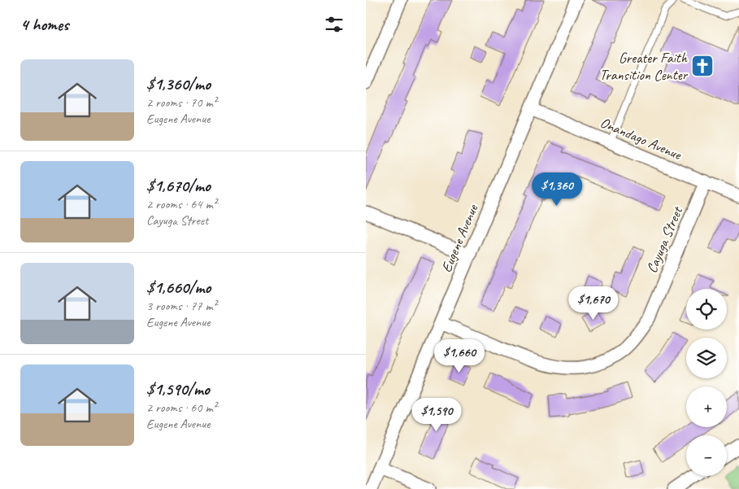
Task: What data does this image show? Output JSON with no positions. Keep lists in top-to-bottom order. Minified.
{"streets":{"street":["Onandago Avenue","Eugene Avenue","Cayuga Street"]},"crossings":[["Onandago Avenue","Eugene Avenue"],["Onandago Avenue","Cayuga Street"],["Eugene Avenue","Cayuga Street"]],"places":{"church":["Greater Faith Transition Center"]},"page":{"heading":"4 homes","list":[{"name":"$1,360/mo","note":"2 rooms · 70 m² · Eugene Avenue"},{"name":"$1,670/mo","note":"2 rooms · 64 m² · Cayuga Street"},{"name":"$1,660/mo","note":"3 rooms · 77 m² · Eugene Avenue"},{"name":"$1,590/mo","note":"2 rooms · 60 m² · Eugene Avenue"}],"price":["$1,360","$1,670","$1,660","$1,590"],"map_buttons":["+","−"]}}
